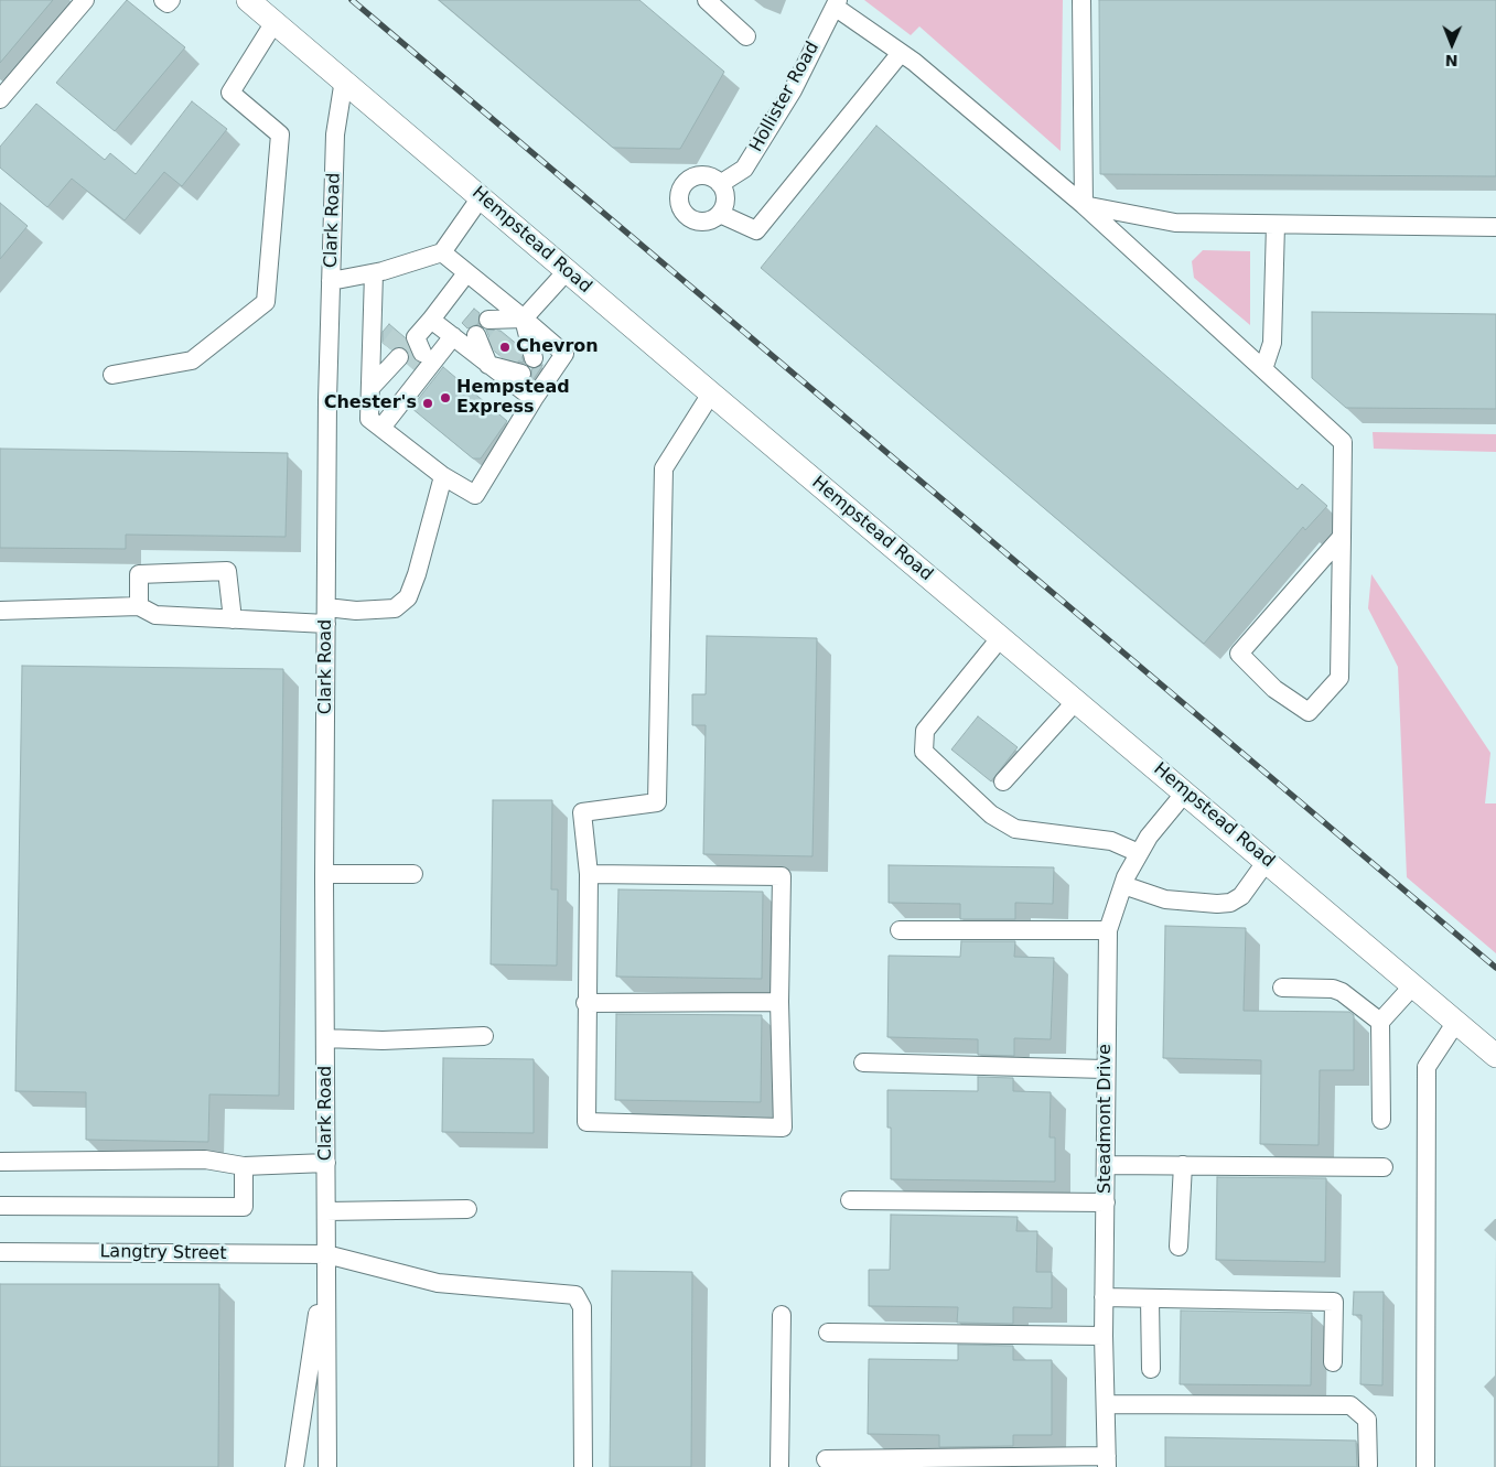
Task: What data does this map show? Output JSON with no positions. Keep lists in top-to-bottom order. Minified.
{"streets":{"main road":["Hempstead Road"],"street":["Hollister Road","Clark Road","Steadmont Drive","Langtry Street"]},"crossings":[["Clark Road","Hempstead Road"],["Clark Road","Langtry Street"],["Hempstead Road","Steadmont Drive"]],"places":["Chevron","Hempstead Express","Chester's"],"north":"bottom"}
